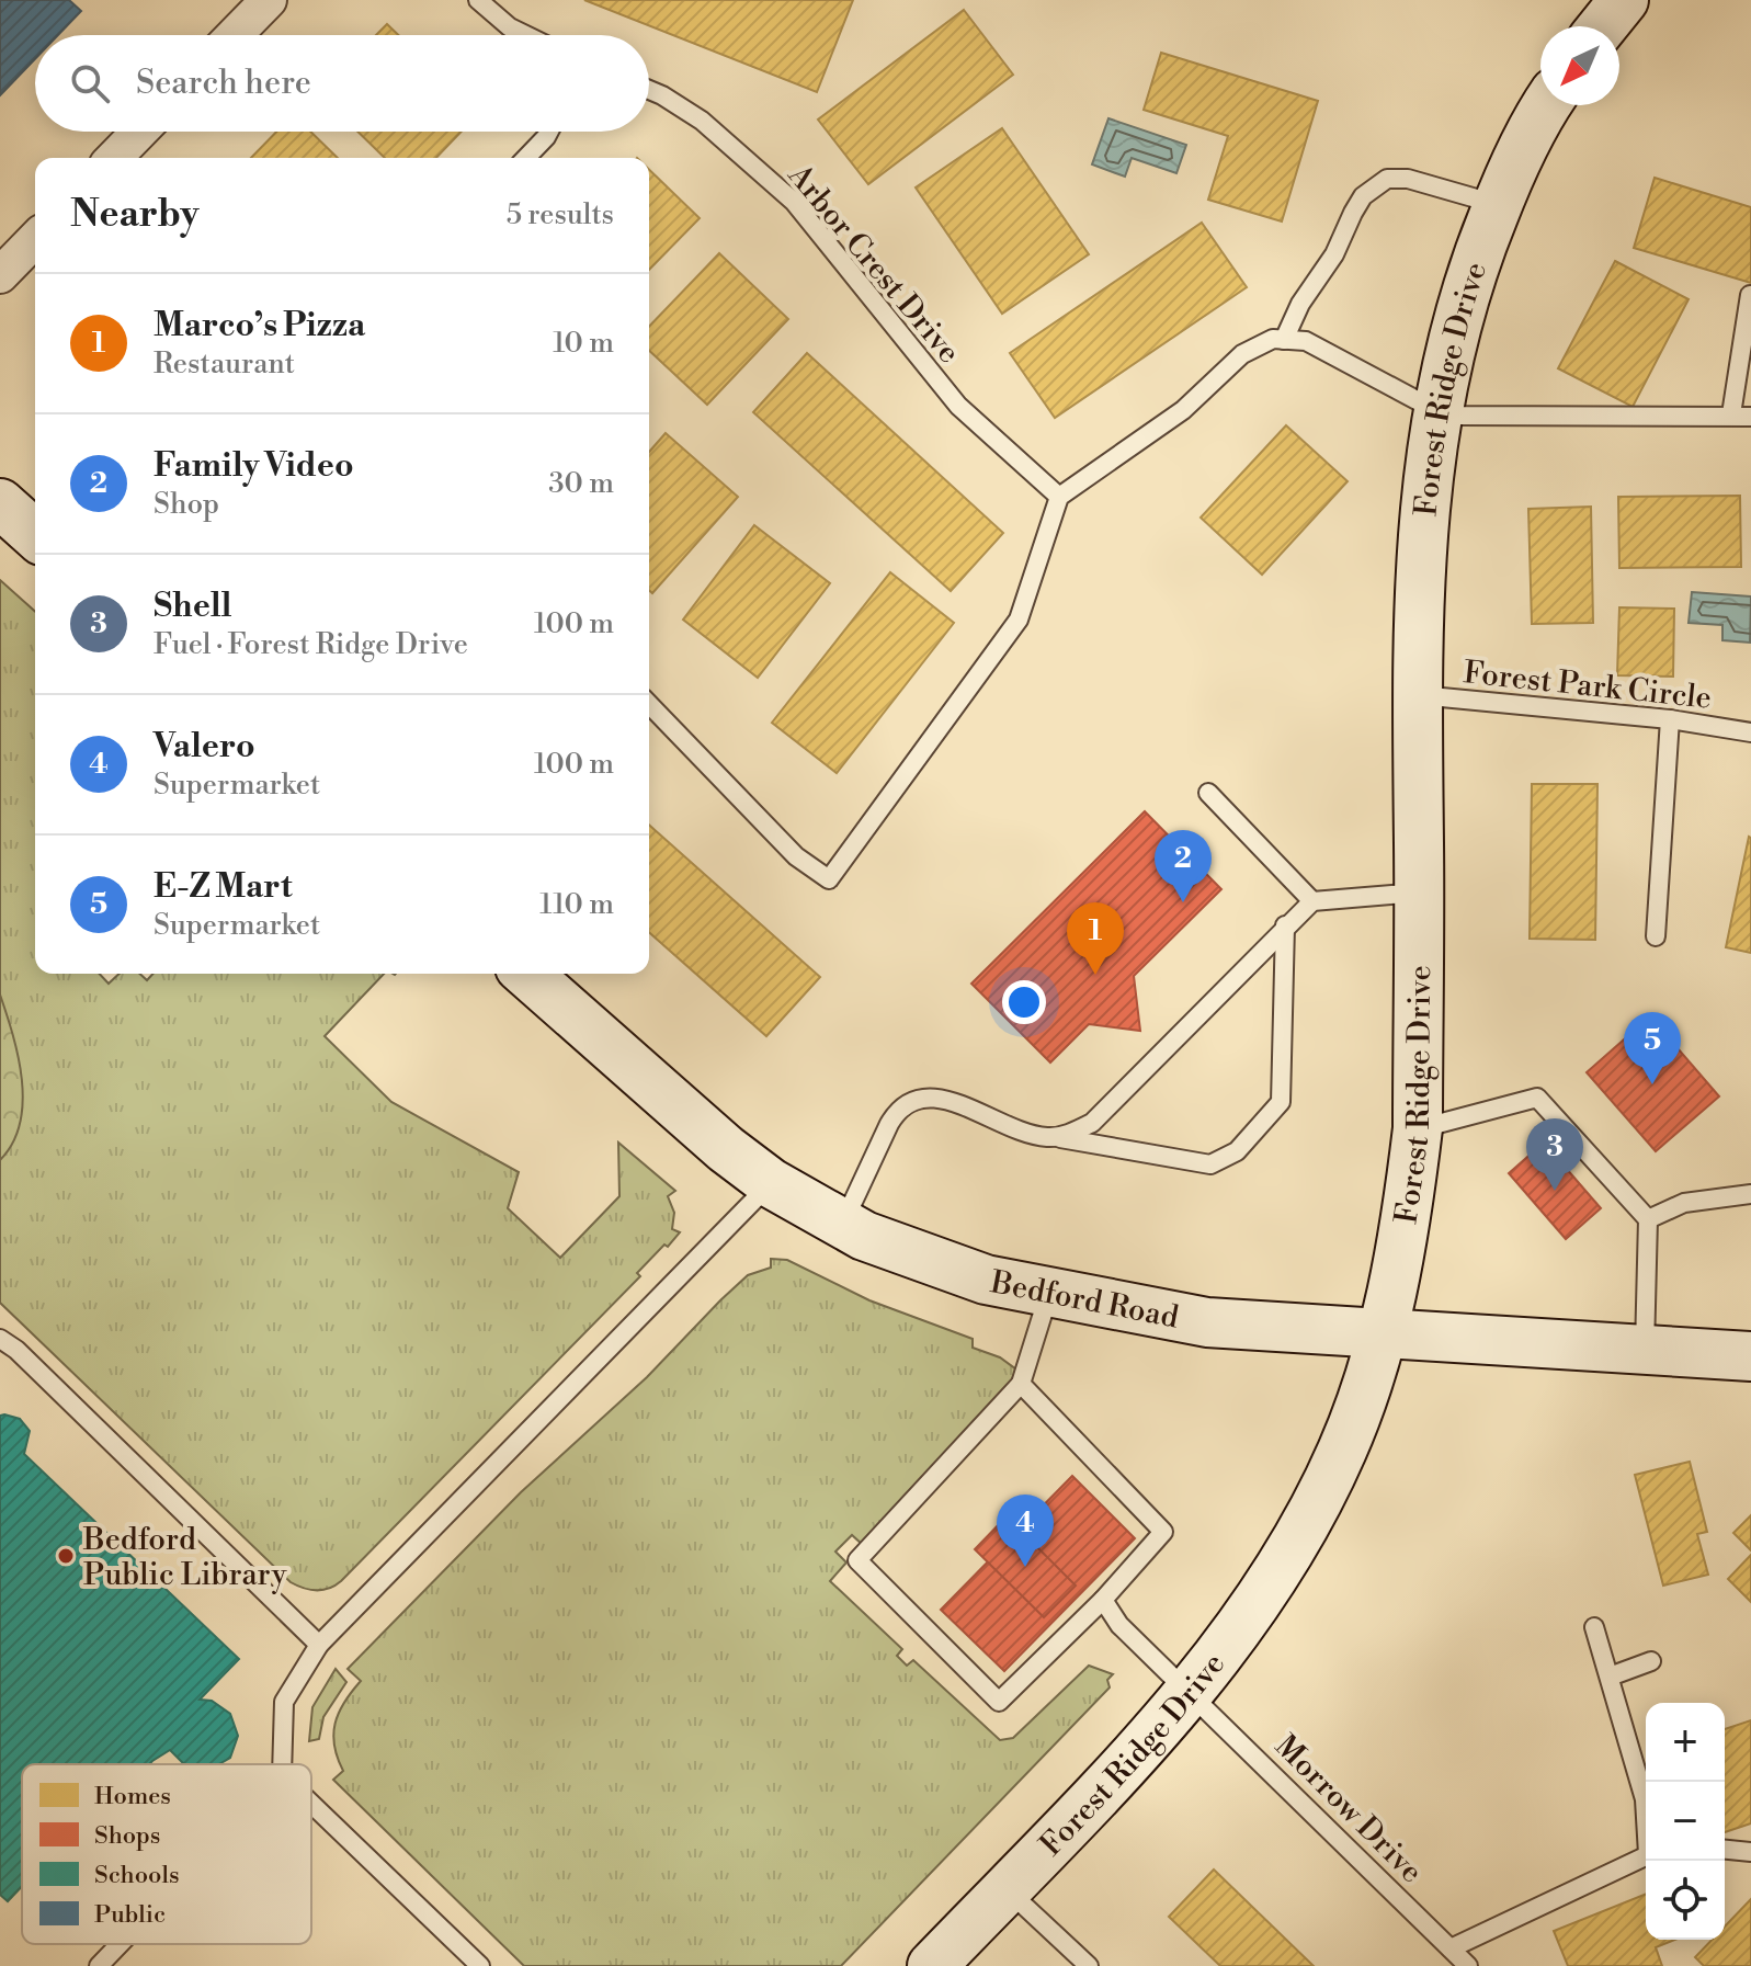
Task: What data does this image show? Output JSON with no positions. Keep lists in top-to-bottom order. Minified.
{"streets":{"main road":["Forest Ridge Drive","Bedford Road"],"lane":["Arbor Crest Drive","Forest Park Circle","Morrow Drive"]},"crossings":[["Forest Ridge Drive","Forest Park Circle"],["Forest Ridge Drive","Bedford Road"],["Forest Ridge Drive","Morrow Drive"]],"places":["Bedford Public Library"],"legend":["Homes","Shops","Schools","Public"],"north":"bottom left","page":{"search":"Search here","heading":["Nearby","5 results"],"list":[{"mark":"1","name":"Marco’s Pizza","note":"Restaurant","value":"10 m"},{"mark":"2","name":"Family Video","note":"Shop","value":"30 m"},{"mark":"3","name":"Shell","note":"Fuel · Forest Ridge Drive","value":"100 m"},{"mark":"4","name":"Valero","note":"Supermarket","value":"100 m"},{"mark":"5","name":"E-Z Mart","note":"Supermarket","value":"110 m"}],"pins":["2","1","5","3","4"],"map_buttons":["+","−"]}}
